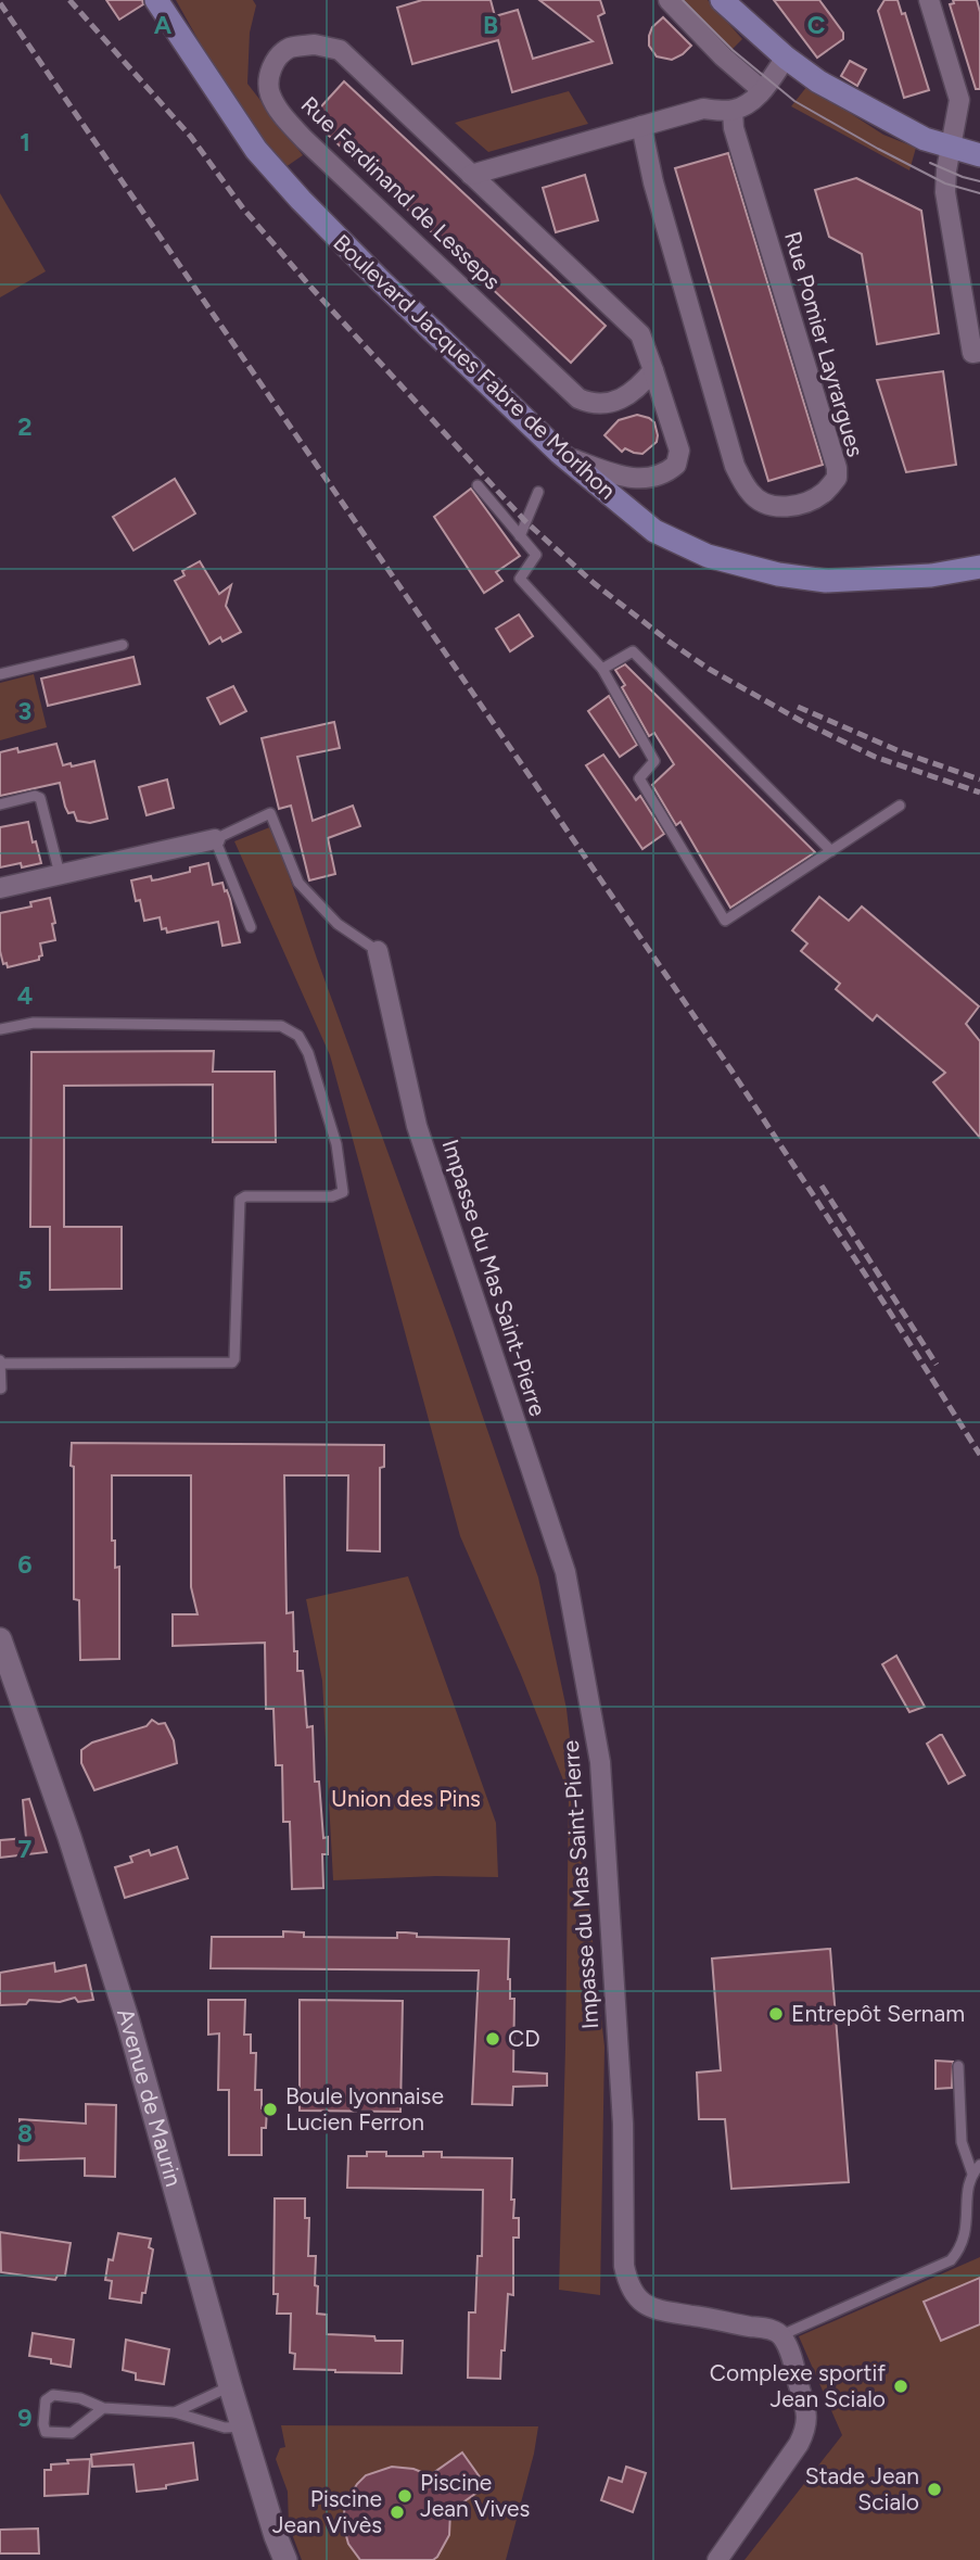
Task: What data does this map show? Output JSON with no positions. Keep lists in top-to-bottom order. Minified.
{"streets":{"main road":["Boulevard Jacques Fabre de Morlhon"],"street":["Rue Ferdinand de Lesseps","Rue Pomier Layrargues","Impasse du Mas Saint-Pierre","Avenue de Maurin"]},"crossings":[["Rue Ferdinand de Lesseps","Boulevard Jacques Fabre de Morlhon"]],"parks":["Union des Pins"],"places":["Entrepôt Sernam","CD","Boule lyonnaise Lucien Ferron","Complexe sportif Jean Scialo","Stade Jean Scialo","Piscine Jean Vives","Piscine Jean Vivès"],"grid":{"columns":["A","B","C"],"rows":["1","2","3","4","5","6","7","8","9"]}}
